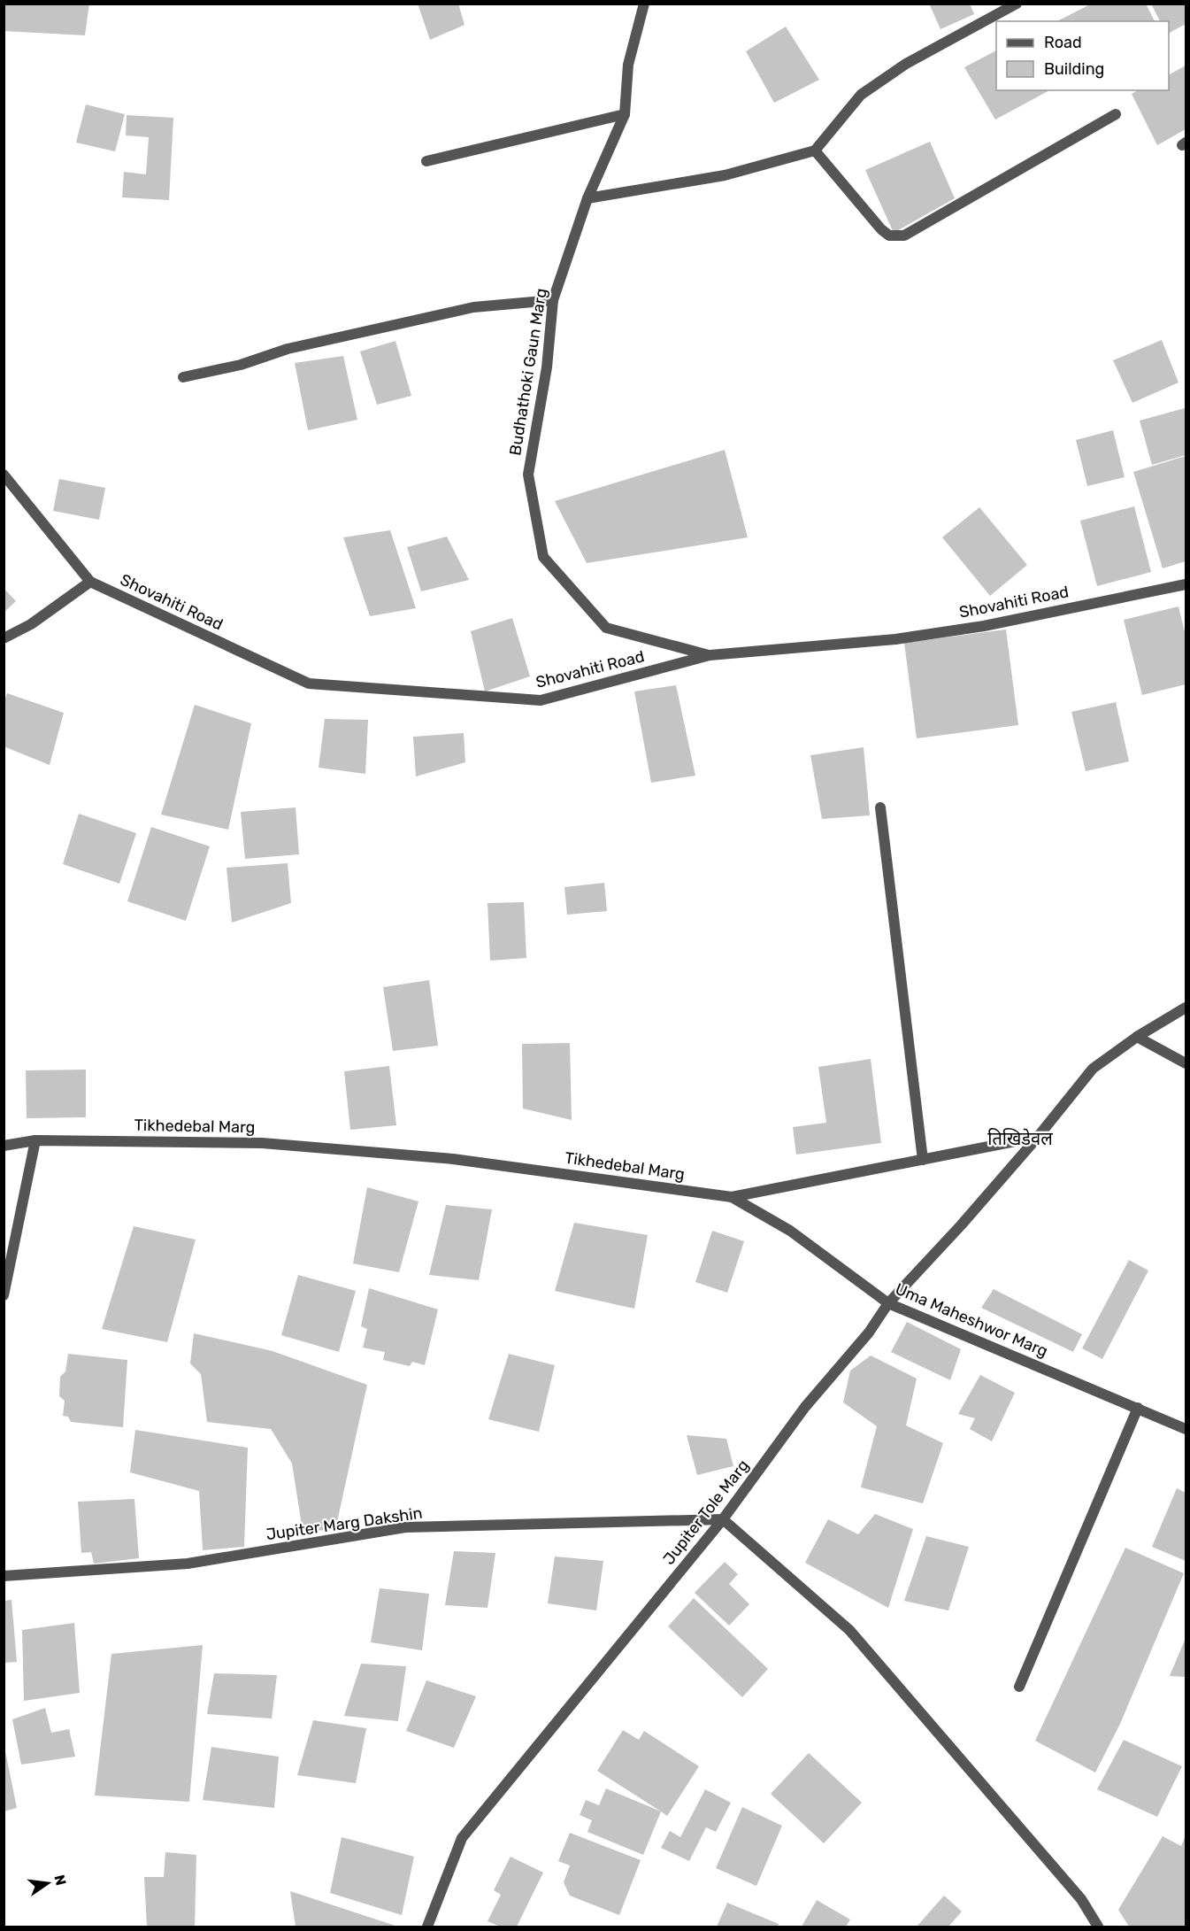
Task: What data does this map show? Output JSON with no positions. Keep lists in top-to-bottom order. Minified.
{"streets":{"street":["Budhathoki Gaun Marg","Shovahiti Road","Tikhedebal Marg","Uma Maheshwor Marg","Jupiter Tole Marg","Jupiter Marg Dakshin"]},"crossings":[["Budhathoki Gaun Marg","Shovahiti Road"],["Tikhedebal Marg","Uma Maheshwor Marg"],["Tikhedebal Marg","Jupiter Tole Marg"],["Uma Maheshwor Marg","Jupiter Tole Marg"],["Jupiter Tole Marg","Jupiter Marg Dakshin"]],"districts":["तिखिडेवल"],"legend":["Road","Building"],"north":"right"}
